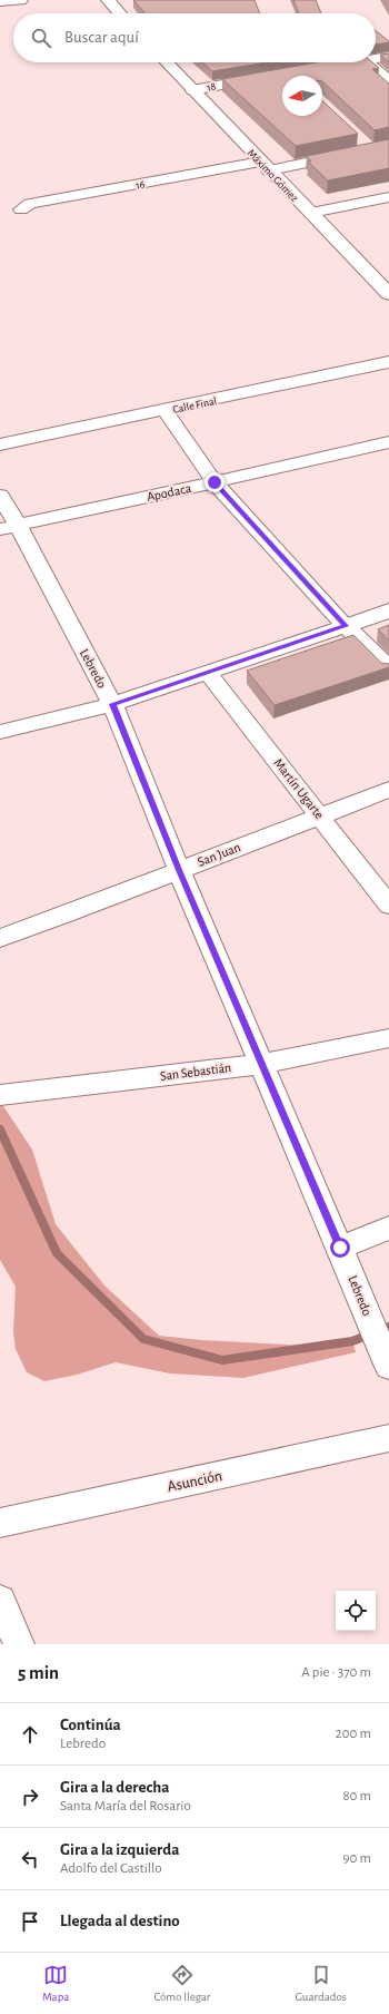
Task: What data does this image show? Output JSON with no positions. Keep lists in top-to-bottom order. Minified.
{"streets":{"street":["18","Máximo Gómez","16","Calle Final","Apodaca","Lebredo","Martín Ugarte","San Juan","San Sebastián","Asunción"]},"crossings":[["18","Máximo Gómez"],["Máximo Gómez","16"],["Apodaca","Lebredo"],["Lebredo","San Juan"],["Lebredo","San Sebastián"],["Martín Ugarte","San Juan"]],"north":"left","page":{"search":"Buscar aquí","heading":["5 min","A pie · 370 m"],"list":[["Continúa","Lebredo","200 m"],["Gira a la derecha","Santa María del Rosario","80 m"],["Gira a la izquierda","Adolfo del Castillo","90 m"],"Llegada al destino"],"nav":["Mapa","Cómo llegar","Guardados"]}}
